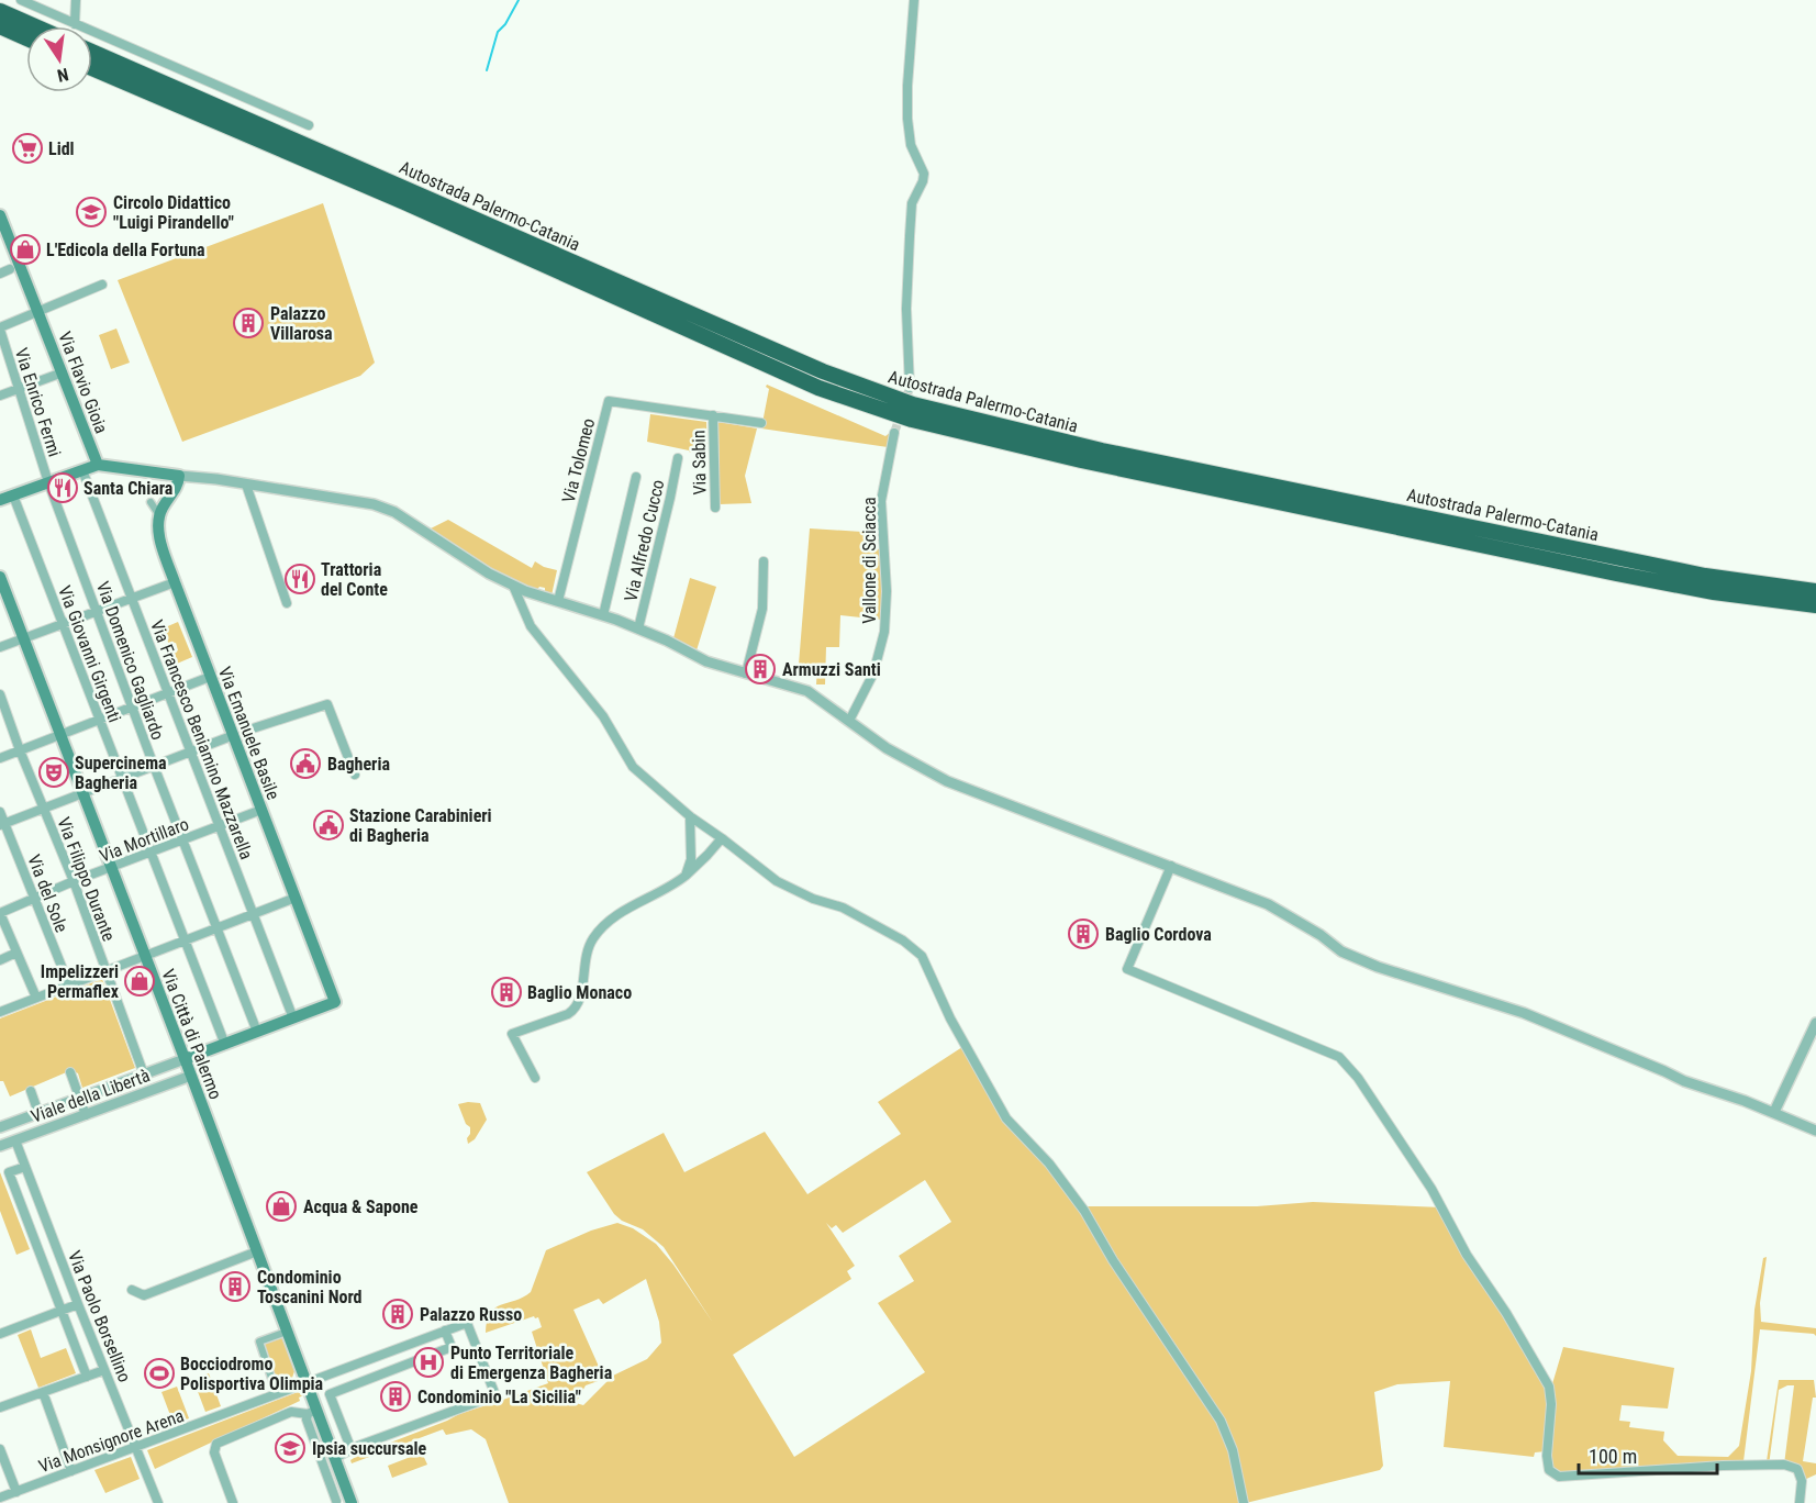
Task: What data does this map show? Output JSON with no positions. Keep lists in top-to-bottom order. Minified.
{"streets":{"highway":["Autostrada Palermo-Catania"],"main road":["Via Flavio Gioia","Via Emanuele Basile","Via Città di Palermo"],"street":["Via Enrico Fermi","Via Tolomeo","Via Sabin","Via Alfredo Cucco","Vallone di Sciacca","Via Giovanni Girgenti","Via Domenico Gagliardo","Via Francesco Beniamino Mazzarella","Via Mortillaro","Via Filippo Durante","Via del Sole","Viale della Libertà","Via Paolo Borsellino","Via Monsignore Arena"]},"crossings":[["Via Enrico Fermi","Via Domenico Gagliardo"],["Via Tolomeo","Via Sabin"],["Via Giovanni Girgenti","Via Mortillaro"],["Via Domenico Gagliardo","Via Mortillaro"],["Via Emanuele Basile","Via Francesco Beniamino Mazzarella"],["Via Emanuele Basile","Via Mortillaro"],["Via Francesco Beniamino Mazzarella","Via Mortillaro"],["Via Mortillaro","Via Filippo Durante"],["Via Mortillaro","Via del Sole"],["Via Mortillaro","Via Città di Palermo"],["Via Filippo Durante","Viale della Libertà"],["Via Città di Palermo","Viale della Libertà"],["Via Città di Palermo","Via Monsignore Arena"],["Viale della Libertà","Via Paolo Borsellino"],["Via Paolo Borsellino","Via Monsignore Arena"]],"places":{"supermarket":["Lidl"],"school or university":["Circolo Didattico \"Luigi Pirandello\"","Ipsia succursale"],"shop":["L'Edicola della Fortuna","Impelizzeri Permaflex","Acqua & Sapone"],"building":["Palazzo Villarosa","Armuzzi Santi","Baglio Cordova","Baglio Monaco","Condominio Toscanini Nord","Palazzo Russo","Condominio \"La Sicilia\""],"restaurant":["Santa Chiara","Trattoria del Conte"],"public building":["Bagheria","Stazione Carabinieri di Bagheria"],"theatre":["Supercinema Bagheria"],"hospital":["Punto Territoriale di Emergenza Bagheria"],"sports":["Bocciodromo Polisportiva Olimpia"]},"scale_bar":"100 m","north":"bottom"}
